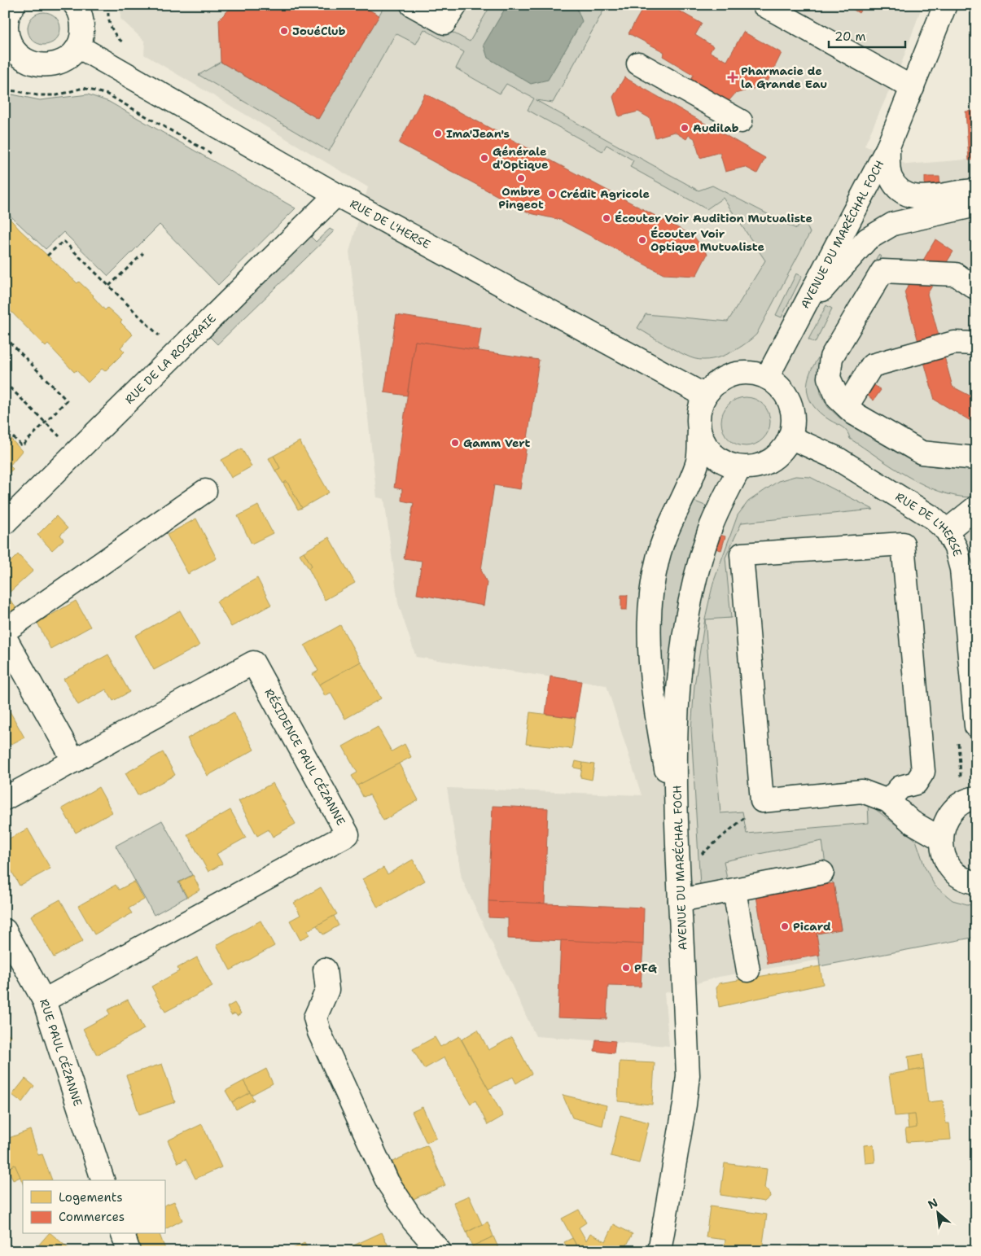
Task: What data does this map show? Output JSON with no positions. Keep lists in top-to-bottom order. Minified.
{"streets":{"street":["RUE DE L'HERSE","AVENUE DU MARÉCHAL FOCH","RUE DE LA ROSERAIE","RÉSIDENCE PAUL CÉZANNE","RUE PAUL CÉZANNE"]},"crossings":[["RUE DE L'HERSE","AVENUE DU MARÉCHAL FOCH"],["RUE DE L'HERSE","RUE DE LA ROSERAIE"],["RÉSIDENCE PAUL CÉZANNE","RUE PAUL CÉZANNE"]],"places":{"other":["JouéClub","Audilab","Ima'Jean's","Générale d'Optique","Ombre Pingeot","Crédit Agricole","Écouter Voir Audition Mutualiste","Écouter Voir Optique Mutualiste","Gamm Vert","Picard","PFG"],"health":["Pharmacie de la Grande Eau"]},"legend":["Logements","Commerces"],"scale_bar":"20 m","north":"top left"}
